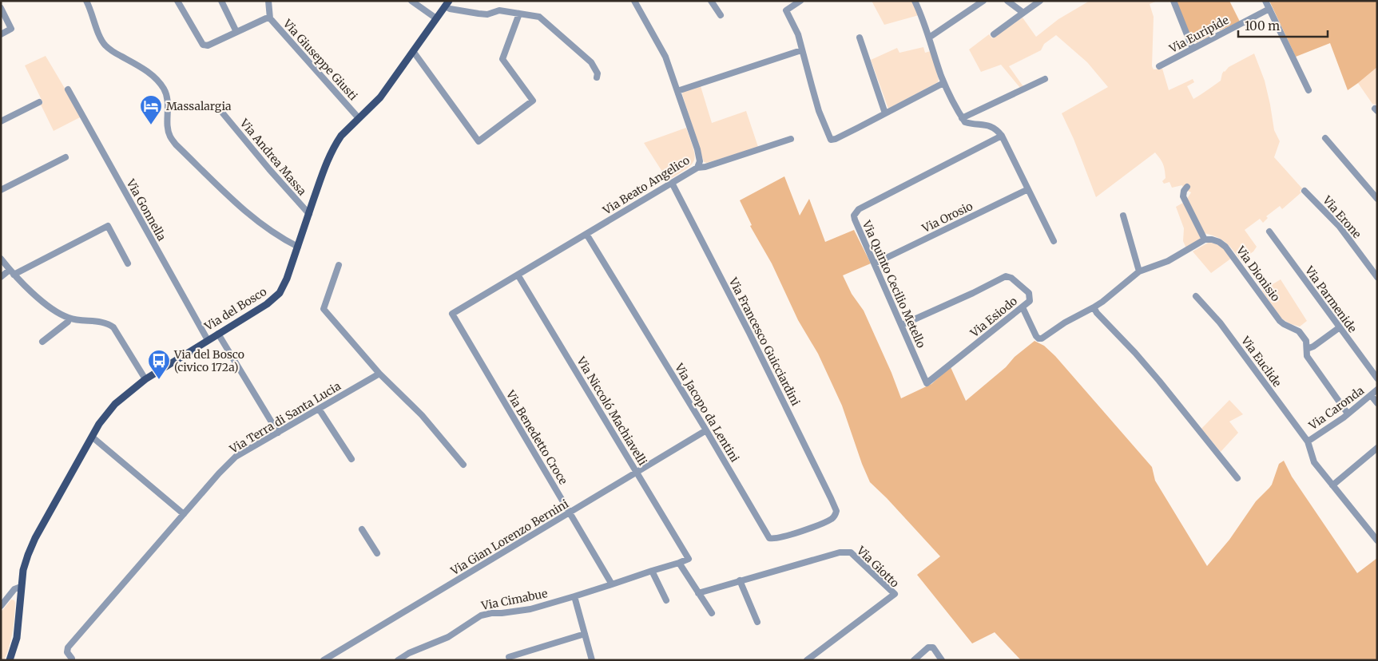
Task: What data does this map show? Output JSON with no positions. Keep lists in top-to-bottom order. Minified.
{"streets":{"main road":["Via del Bosco"],"street":["Via Euripide","Via Giuseppe Giusti","Via Andrea Massa","Via Beato Angelico","Via Gonnella","Via Orosio","Via Erone","Via Dionisio","Via Quinto Cecilio Metello","Via Parmenide","Via Esiodo","Via Francesco Guicciardini","Via Euclide","Via Caronda","Via Niccoló Machiavelli","Via Jacopo da Lentini","Via Terra di Santa Lucia","Via Benedetto Croce","Via Gian Lorenzo Bernini","Via Giotto","Via Cimabue"]},"crossings":[["Via Giuseppe Giusti","Via del Bosco"],["Via Andrea Massa","Via del Bosco"],["Via Beato Angelico","Via Francesco Guicciardini"],["Via Beato Angelico","Via Niccoló Machiavelli"],["Via Beato Angelico","Via Jacopo da Lentini"],["Via Beato Angelico","Via Benedetto Croce"],["Via Gonnella","Via del Bosco"],["Via Orosio","Via Quinto Cecilio Metello"],["Via Dionisio","Via Caronda"],["Via Quinto Cecilio Metello","Via Esiodo"],["Via Francesco Guicciardini","Via Jacopo da Lentini"],["Via Euclide","Via Caronda"],["Via Niccoló Machiavelli","Via Gian Lorenzo Bernini"],["Via Jacopo da Lentini","Via Gian Lorenzo Bernini"],["Via Benedetto Croce","Via Gian Lorenzo Bernini"]],"places":{"hotel":["Massalargia"],"bus stop":["Via del Bosco (civico 172a)"]},"scale_bar":"100 m"}
